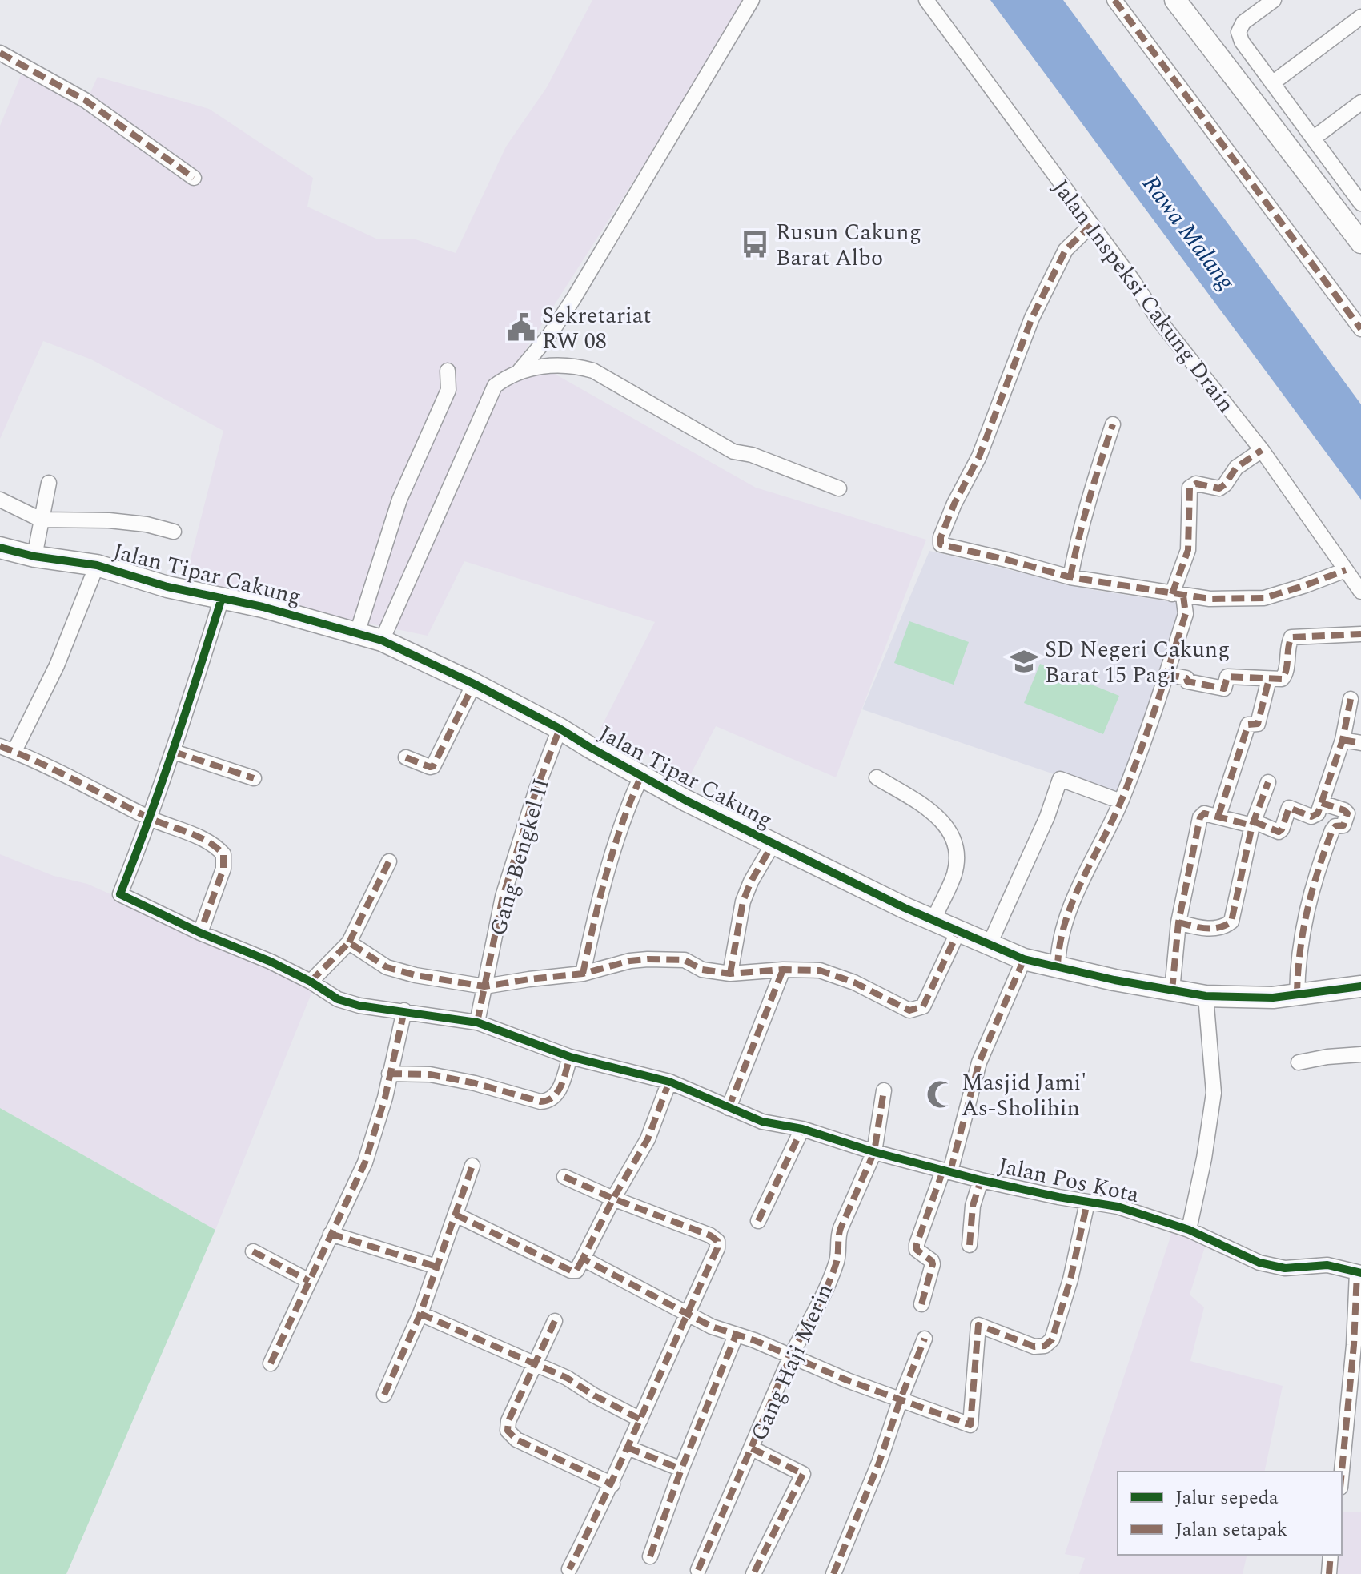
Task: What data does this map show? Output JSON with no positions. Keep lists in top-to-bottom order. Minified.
{"streets":{"street":["Jalan Inspeksi Cakung Drain","Jalan Tipar Cakung","Gang Bengkel II","Jalan Pos Kota","Gang Haji Merin"]},"crossings":[["Jalan Tipar Cakung","Gang Bengkel II"],["Gang Bengkel II","Jalan Pos Kota"],["Jalan Pos Kota","Gang Haji Merin"]],"water":["Rawa Malang"],"places":{"bus stop":["Rusun Cakung Barat Albo"],"public building":["Sekretariat RW 08"],"school or university":["SD Negeri Cakung Barat 15 Pagi"],"mosque":["Masjid Jami' As-Sholihin"]},"legend":["Jalur sepeda","Jalan setapak"]}
